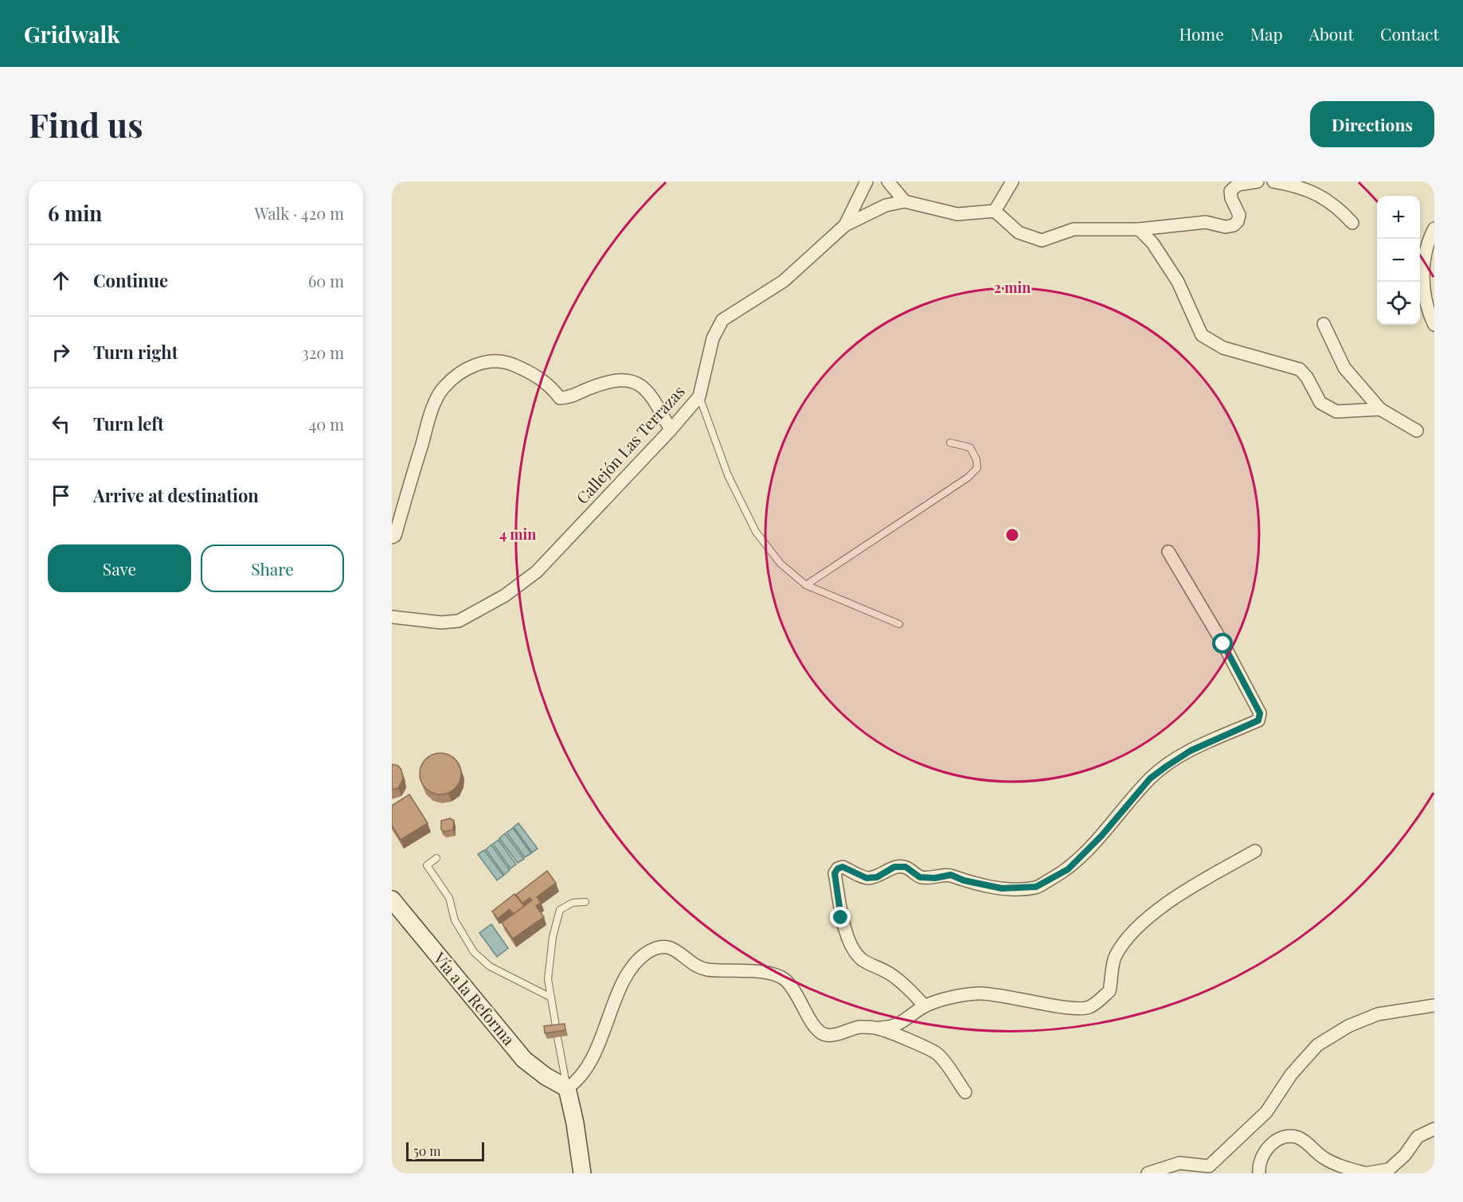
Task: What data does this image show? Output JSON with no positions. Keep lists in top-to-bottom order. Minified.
{"streets":{"street":["Callejón Las Terrazas","Vía a la Reforma"]},"scale_bar":"50 m","page":{"header":"Gridwalk","nav":["Home","Map","About","Contact"],"buttons":["Directions",["Save","Share"]],"title":"Find us","heading":["6 min","Walk · 420 m"],"map_buttons":["+","−"],"list":[["Continue","60 m"],["Turn right","320 m"],["Turn left","40 m"],"Arrive at destination"],"scale":"50 m"},"rings":["2 min","4 min"]}
